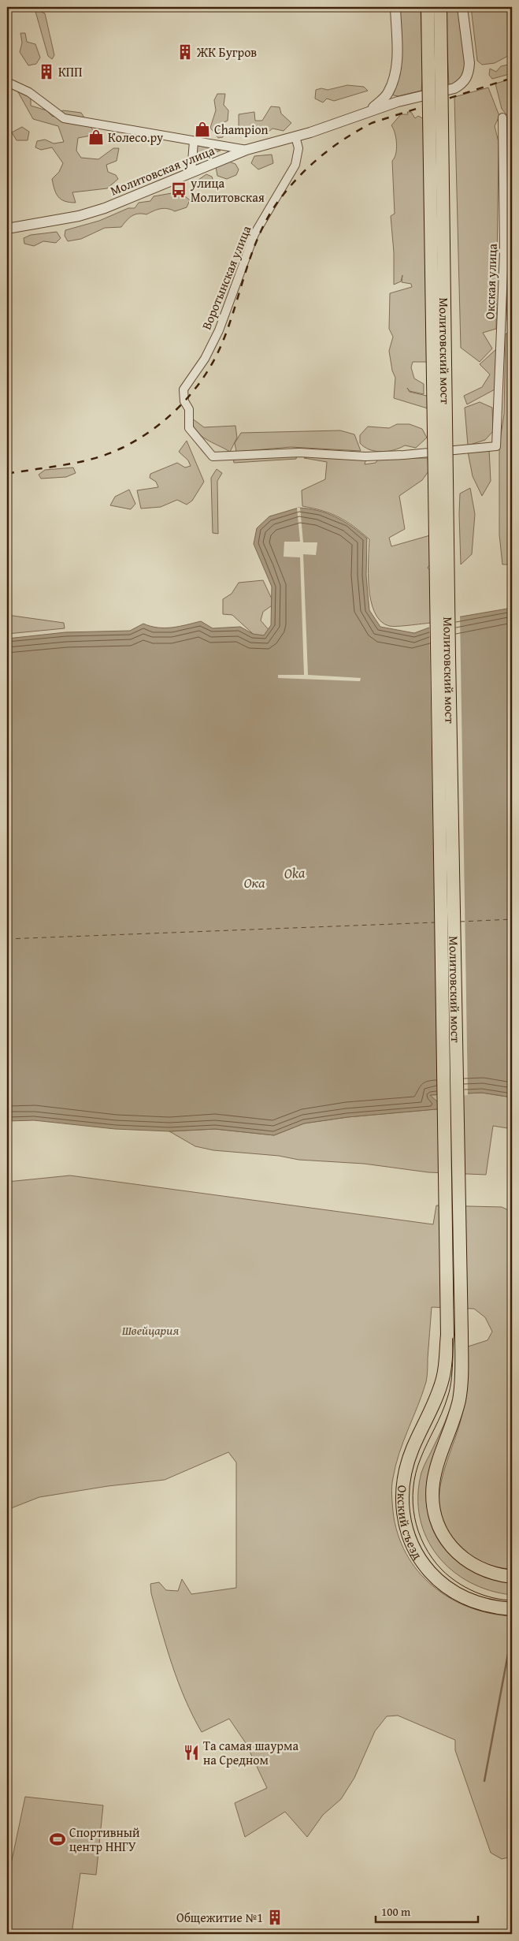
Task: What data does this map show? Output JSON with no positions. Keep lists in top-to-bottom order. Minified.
{"streets":{"main road":["Молитовский мост","Окский съезд"],"street":["Молитовская улица","Воротынская улица","Окская улица"]},"crossings":[["Молитовская улица","Воротынская улица"],["Воротынская улица","Окская улица"],["Молитовский мост","Окский съезд"]],"water":["Oka","Ока"],"parks":["Швейцария"],"places":{"building":["ЖК Бугров","КПП","Общежитие №1"],"shop":["Champion","Колесо.ру"],"bus stop":["улица Молитовская"],"restaurant":["Та самая шаурма на Средном"],"sports":["Спортивный центр ННГУ"]},"scale_bar":"100 m"}
